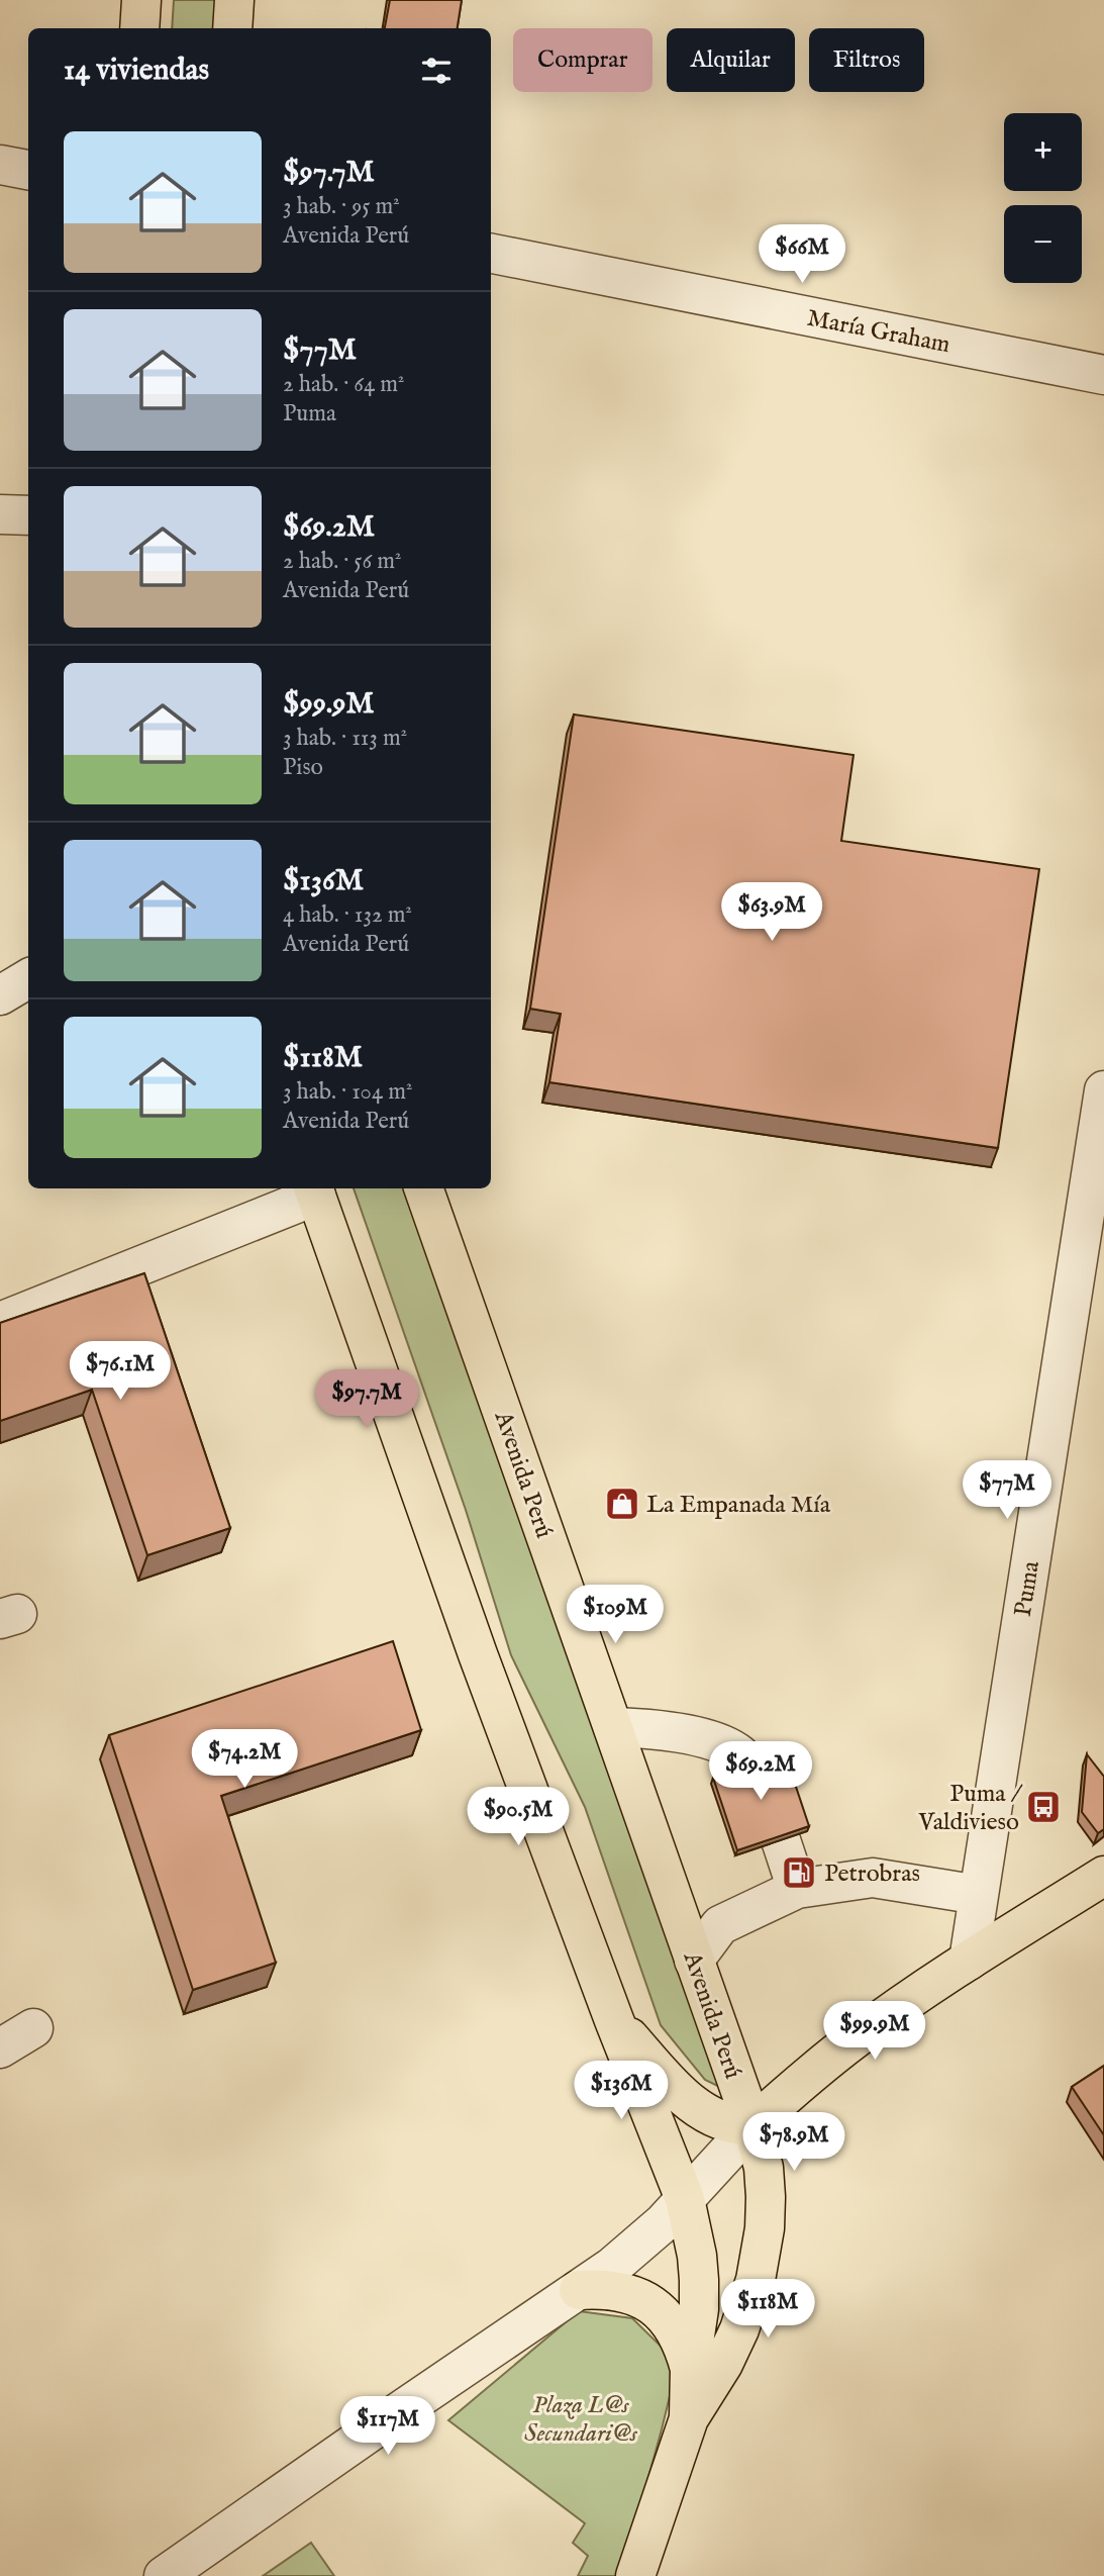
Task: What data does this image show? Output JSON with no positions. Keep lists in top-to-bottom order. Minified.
{"streets":{"main road":["Avenida Perú"],"street":["María Graham","Puma"]},"parks":["Plaza L@s Secundari@s"],"places":{"shop":["La Empanada Mía"],"bus stop":["Puma / Valdivieso"],"fuel station":["Petrobras"]},"page":{"chip":["Comprar","Alquilar","Filtros"],"heading":"14 viviendas","map_buttons":["+","−"],"list":[{"name":"$97.7M","note":"3 hab. · 95 m² · Avenida Perú"},{"name":"$77M","note":"2 hab. · 64 m² · Puma"},{"name":"$69.2M","note":"2 hab. · 56 m² · Avenida Perú"},{"name":"$99.9M","note":"3 hab. · 113 m² · Piso"},{"name":"$136M","note":"4 hab. · 132 m² · Avenida Perú"},{"name":"$118M","note":"3 hab. · 104 m² · Avenida Perú"}],"price":["$66M","$63.9M","$76.1M","$97.7M","$77M","$109M","$74.2M","$69.2M","$90.5M","$99.9M","$136M","$78.9M","$118M","$117M"]}}
